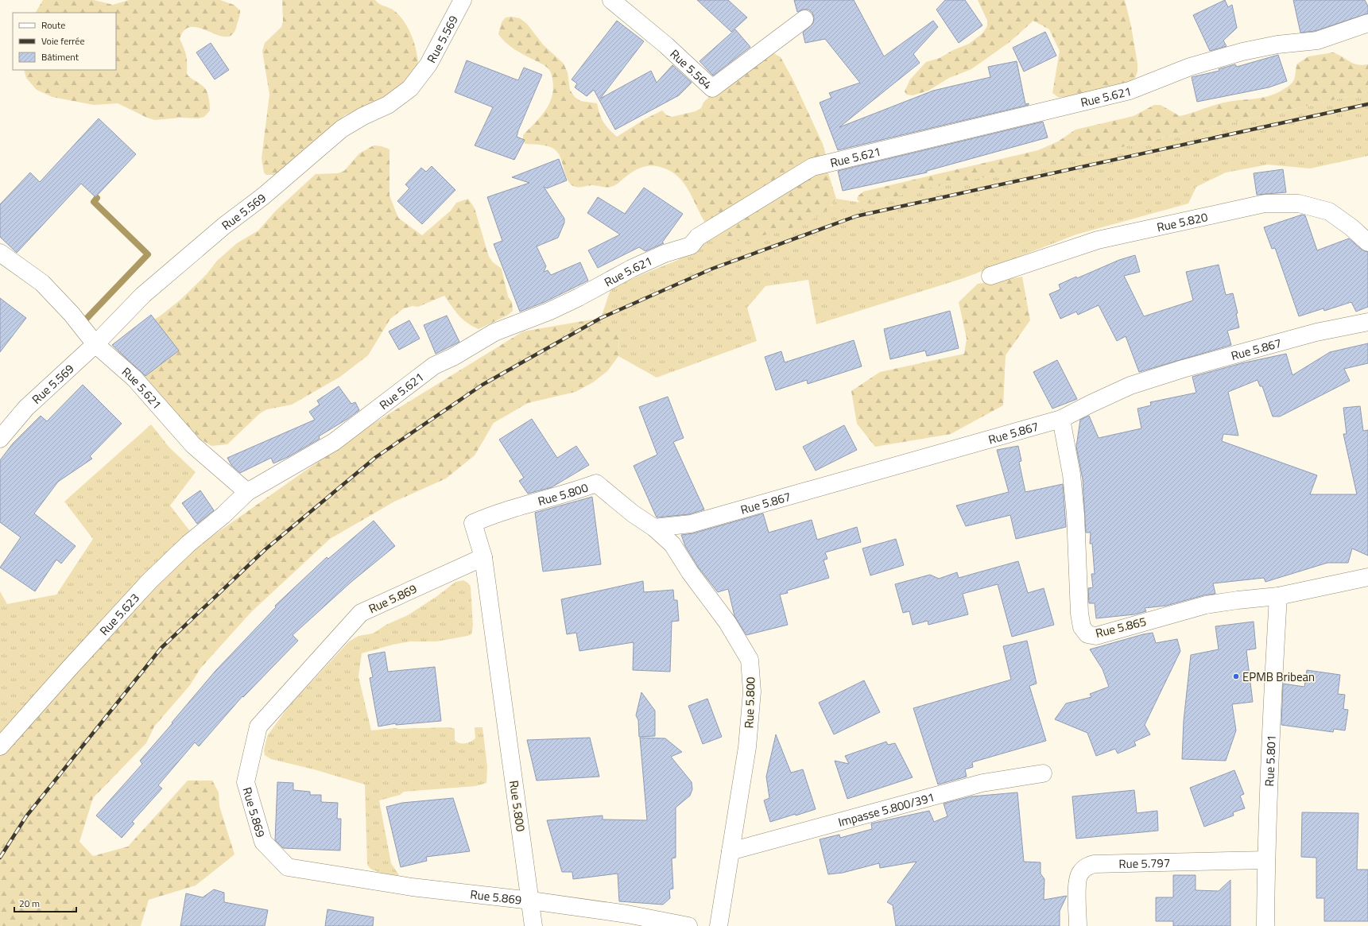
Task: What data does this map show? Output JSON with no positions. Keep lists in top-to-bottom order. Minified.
{"streets":{"street":["Rue 5.569","Rue 5.564","Rue 5.621","Rue 5.820","Rue 5.867","Rue 5.800","Rue 5.869","Rue 5.623","Rue 5.865","Rue 5.801","Impasse 5.800/391","Rue 5.797"]},"crossings":[["Rue 5.569","Rue 5.621"],["Rue 5.621","Rue 5.623"],["Rue 5.867","Rue 5.800"],["Rue 5.867","Rue 5.865"],["Rue 5.800","Rue 5.869"],["Rue 5.800","Impasse 5.800/391"],["Rue 5.865","Rue 5.801"],["Rue 5.801","Rue 5.797"]],"places":["EPMB Bribean"],"legend":["Route","Voie ferrée","Bâtiment"],"scale_bar":"20 m"}
